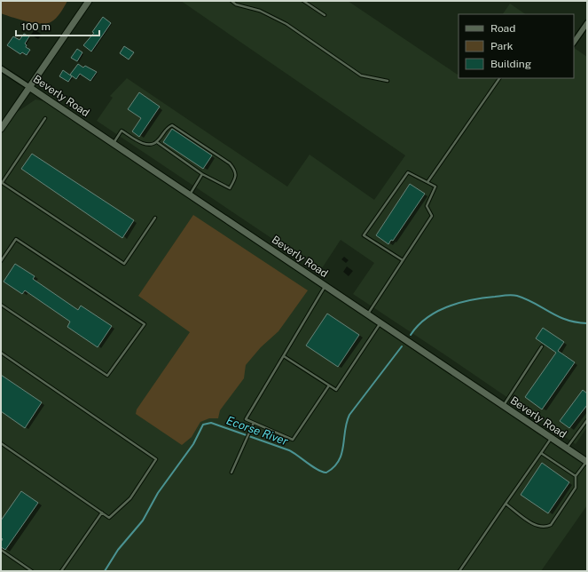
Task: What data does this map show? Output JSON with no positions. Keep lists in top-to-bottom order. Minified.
{"streets":{"street":["Beverly Road"]},"water":["Ecorse River"],"legend":["Road","Park","Building"],"scale_bar":"100 m"}
